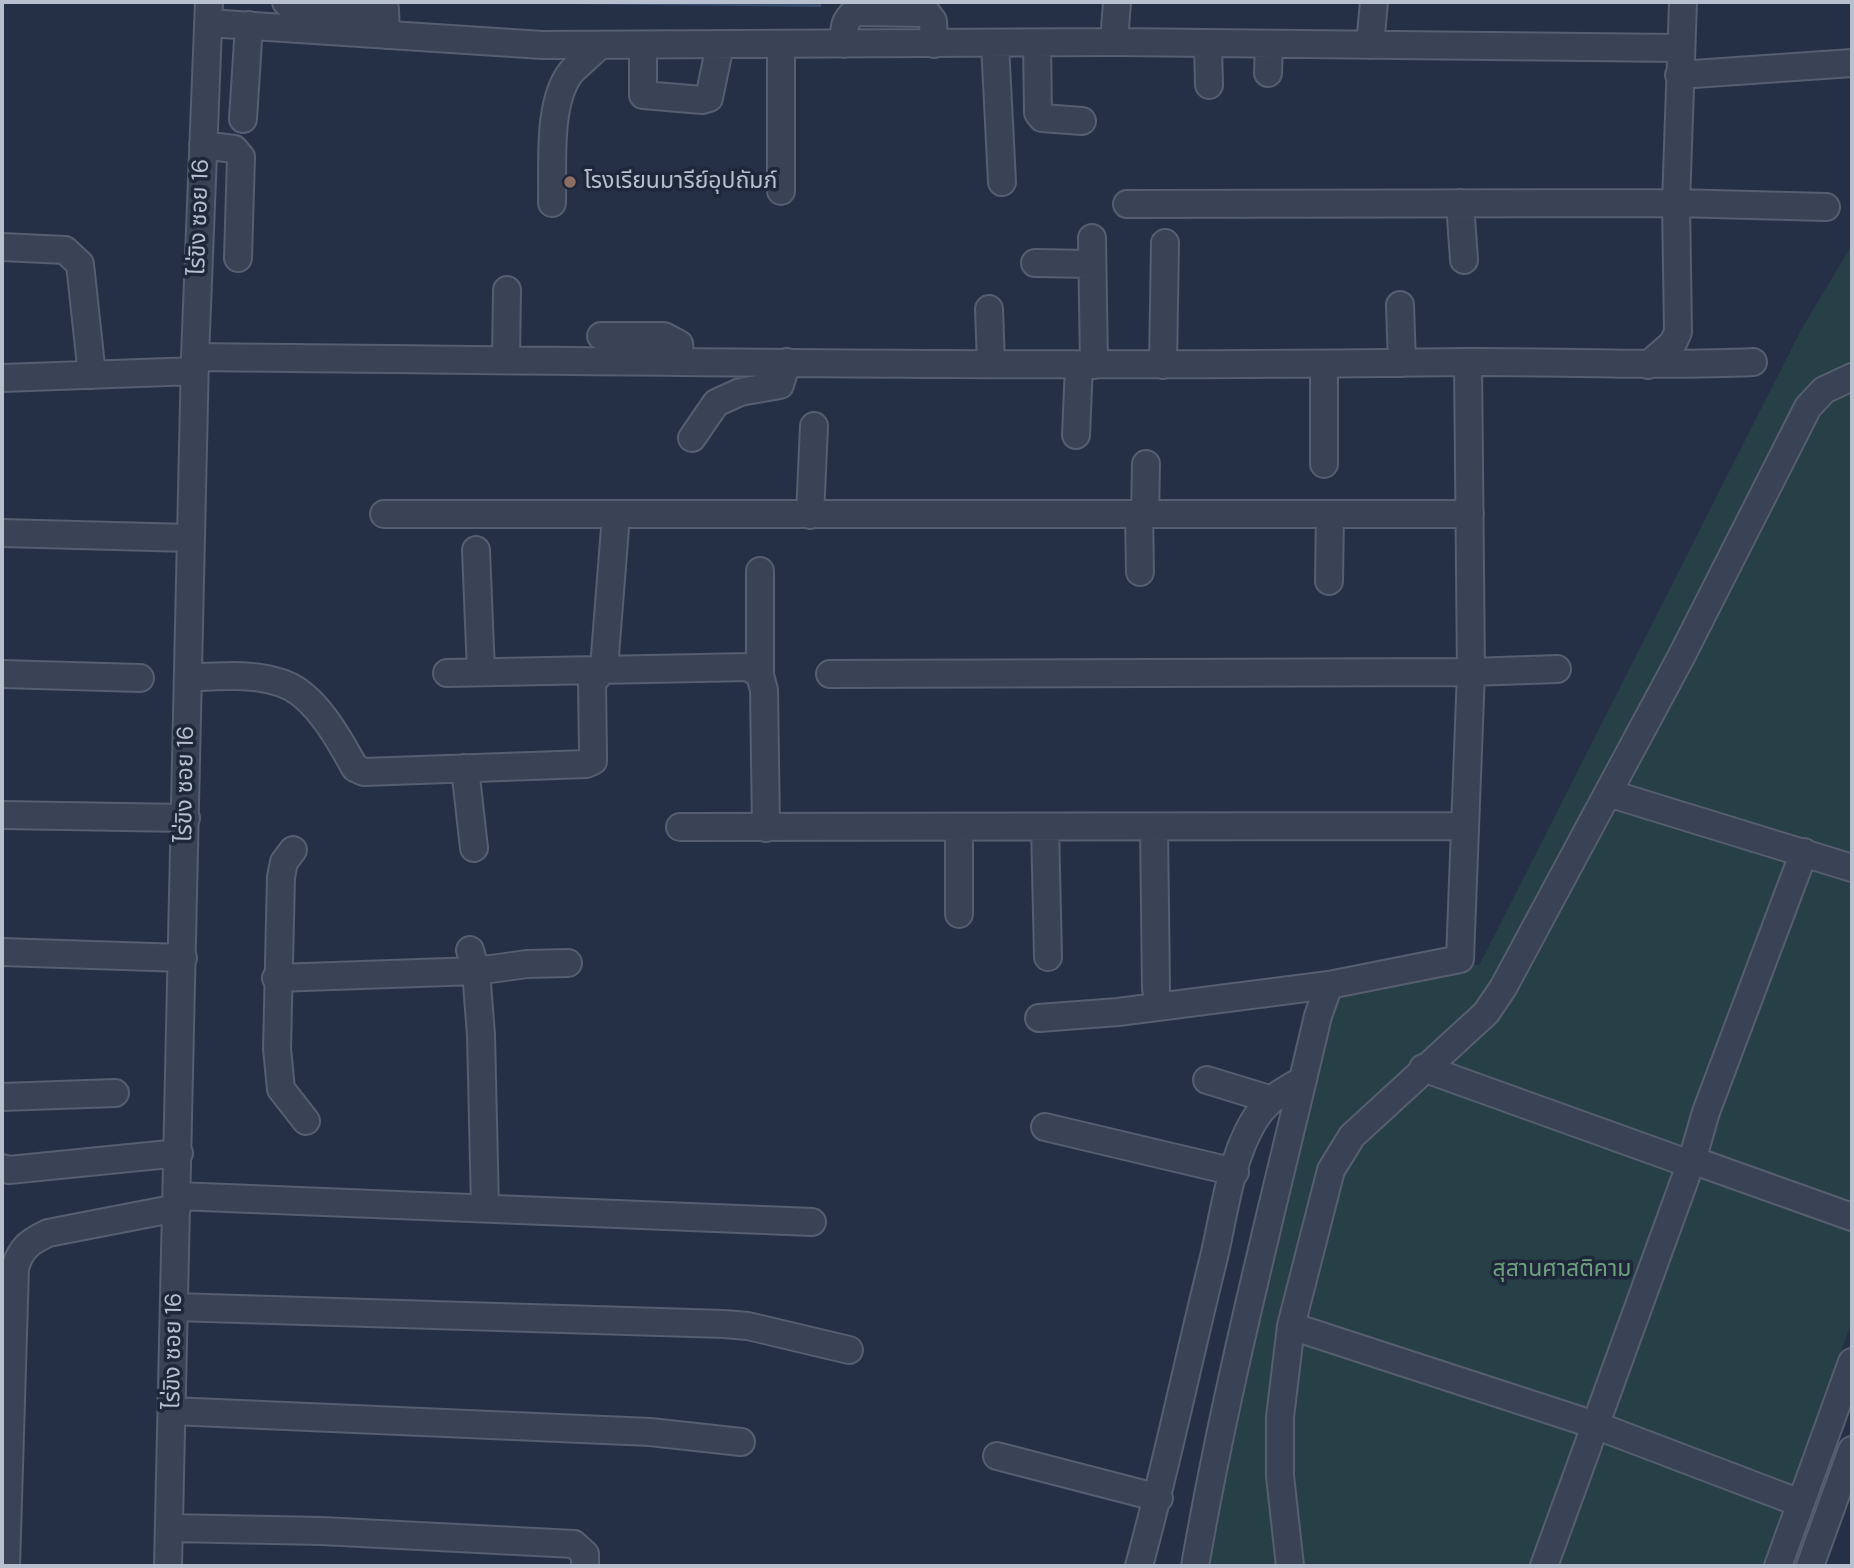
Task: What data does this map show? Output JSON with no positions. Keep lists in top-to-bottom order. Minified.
{"streets":{"street":["ไร่ขิง ซอย 16"]},"parks":["สุสานศาสติคาม"],"places":["โรงเรียนมารีย์อุปถัมภ์"]}
